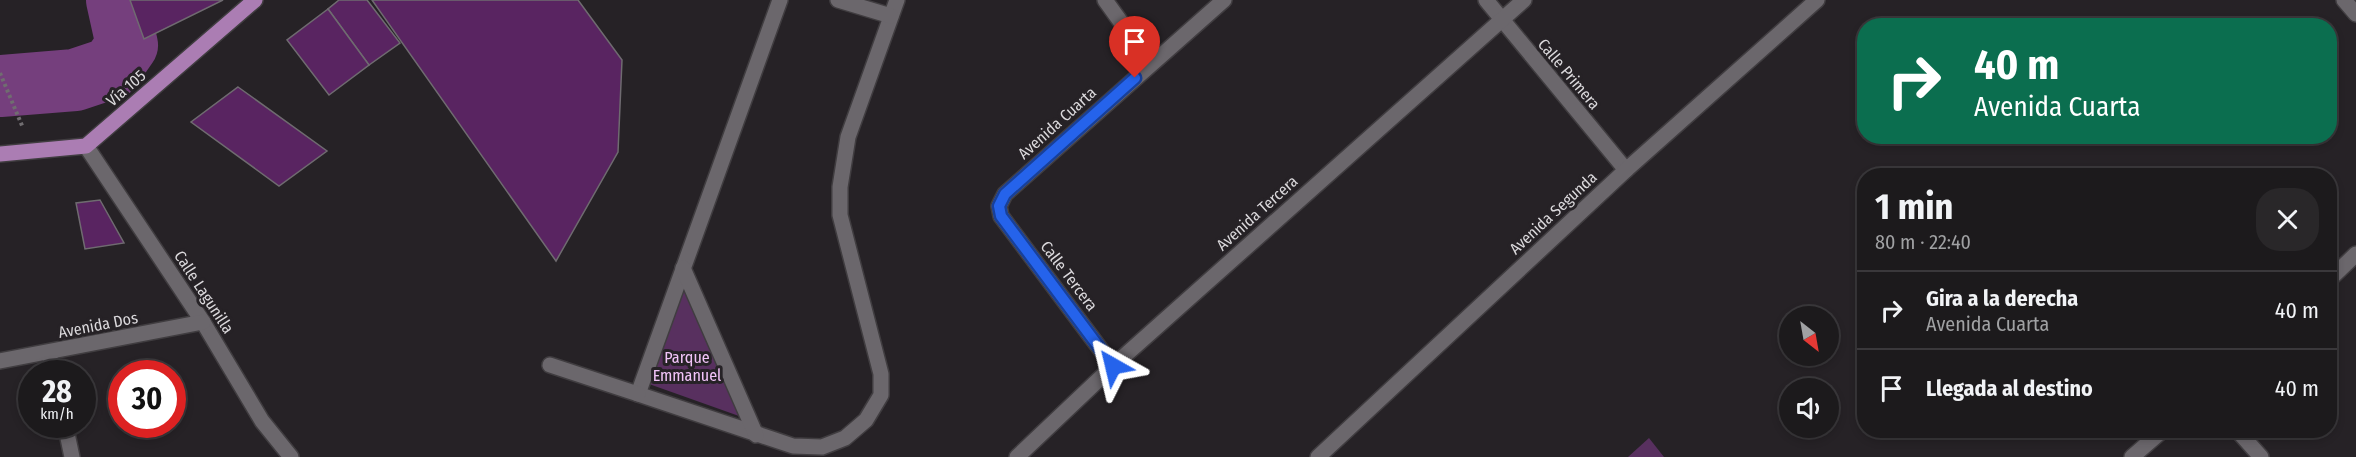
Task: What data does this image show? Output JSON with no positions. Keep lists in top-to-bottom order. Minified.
{"streets":{"main road":["Vía 105"],"street":["Calle Primera","Avenida Cuarta","Avenida Tercera","Avenida Segunda","Calle Tercera","Calle Lagunilla","Avenida Dos"]},"crossings":[["Calle Primera","Avenida Tercera"],["Calle Primera","Avenida Segunda"],["Vía 105","Calle Lagunilla"],["Avenida Cuarta","Calle Tercera"],["Avenida Tercera","Calle Tercera"],["Calle Lagunilla","Avenida Dos"]],"parks":["Parque Emmanuel"],"north":"bottom right","page":{"turn":["40 m","Avenida Cuarta"],"heading":["1 min","80 m · 22:40"],"list":[{"name":"Gira a la derecha","note":"Avenida Cuarta","value":"40 m"},{"name":"Llegada al destino","value":"40 m"}],"speed":"28 km/h","limit":"30"}}
